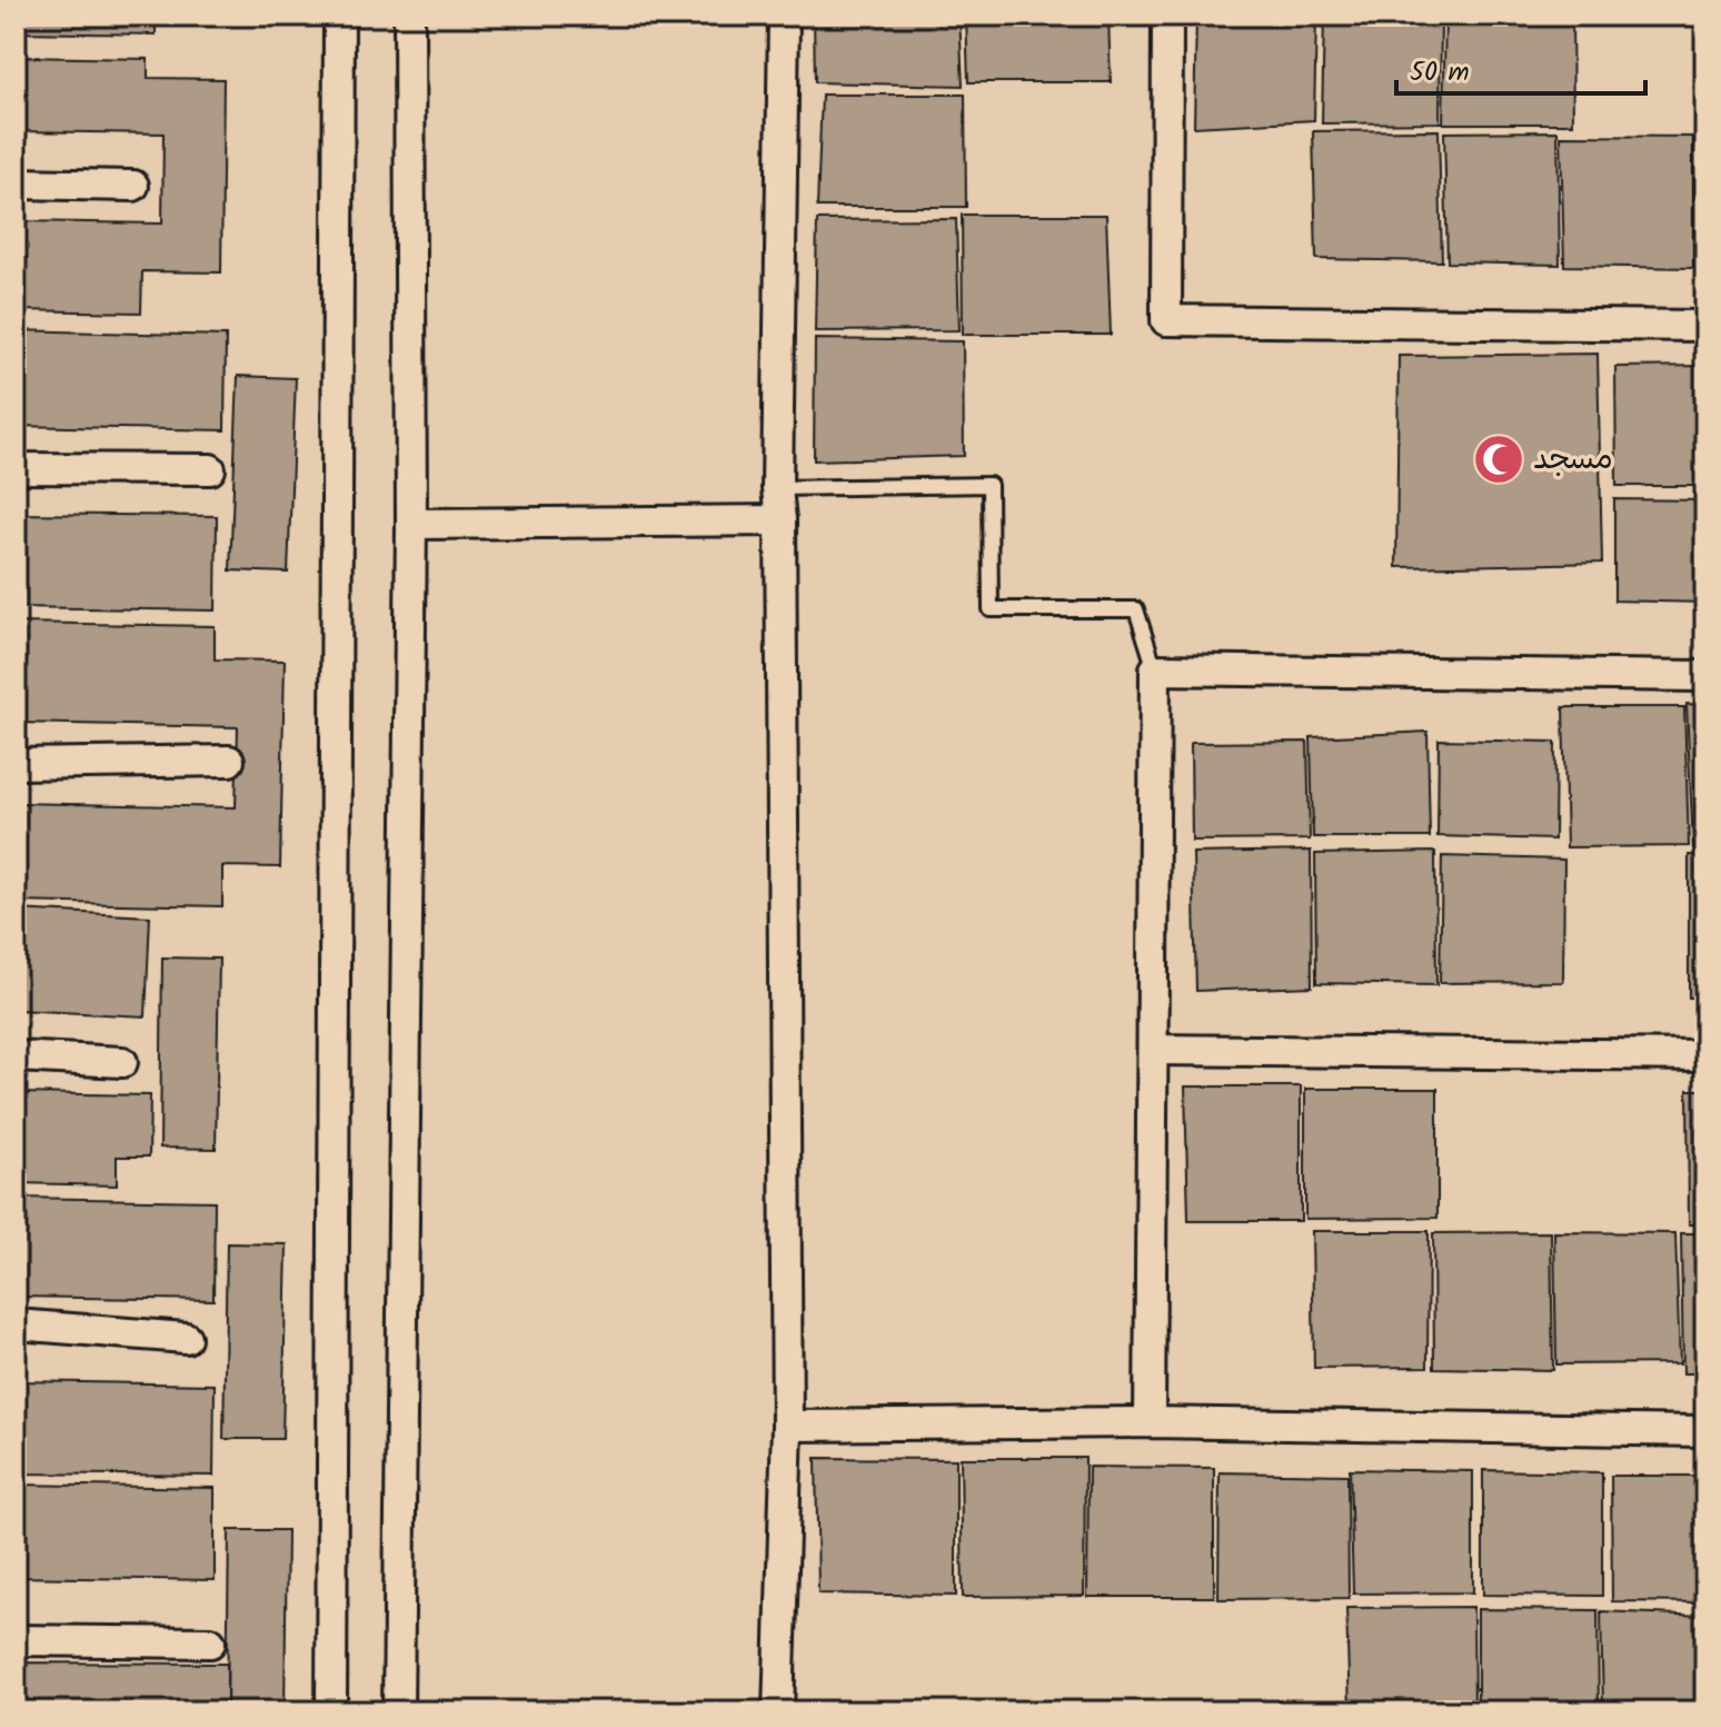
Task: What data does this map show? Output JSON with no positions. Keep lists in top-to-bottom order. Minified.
{"places":{"mosque":["مسجد"]},"scale_bar":"50 m"}
